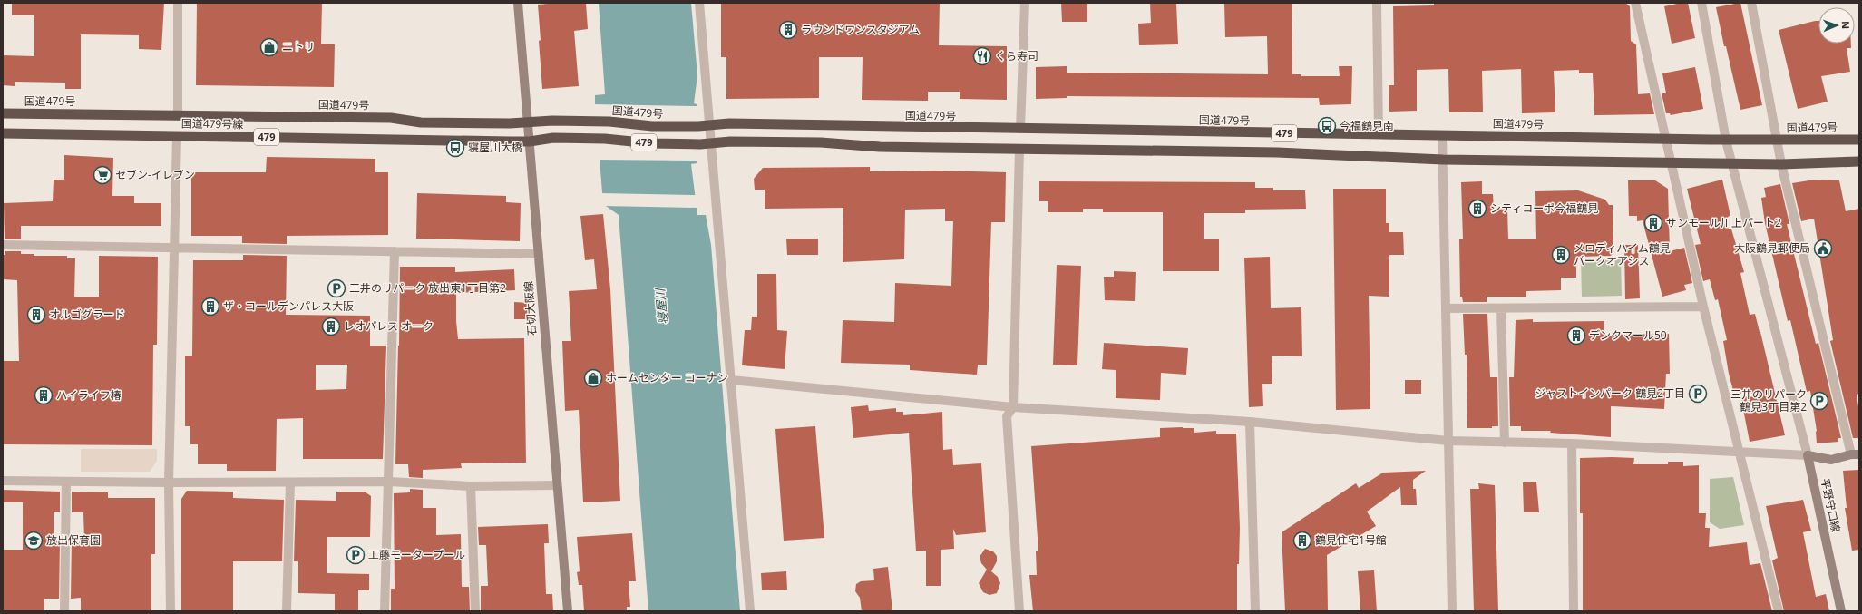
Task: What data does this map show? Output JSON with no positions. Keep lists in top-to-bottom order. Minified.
{"streets":{"highway":["国道479号","国道479号線","479"],"main road":["石切大阪線","平野守口線"]},"crossings":[["国道479号","石切大阪線"],["国道479号線","479"],["国道479号線","石切大阪線"],["479","石切大阪線"]],"water":["寝屋川"],"places":{"building":["ラウンドワンスタジアム","シティコーポ今福鶴見","サンモール川上パート2","メロディハイム鶴見 パークオアシス","ザ・コールデンパレス大阪","オルゴグラード","レオパレス オーク","デンクマール50","ハイライフ椿","鶴見住宅1号館"],"shop":["ニトリ","ホームセンター コーナン"],"restaurant":["くら寿司"],"bus stop":["今福鶴見南","寝屋川大橋"],"supermarket":["セブン-イレブン"],"public building":["大阪鶴見郵便局"],"parking":["三井のリパーク 放出東1丁目第2","ジャストインパーク 鶴見2丁目","三井のリパーク 鶴見3丁目第2","工藤モータープール"],"school or university":["放出保育園"]},"north":"right"}
